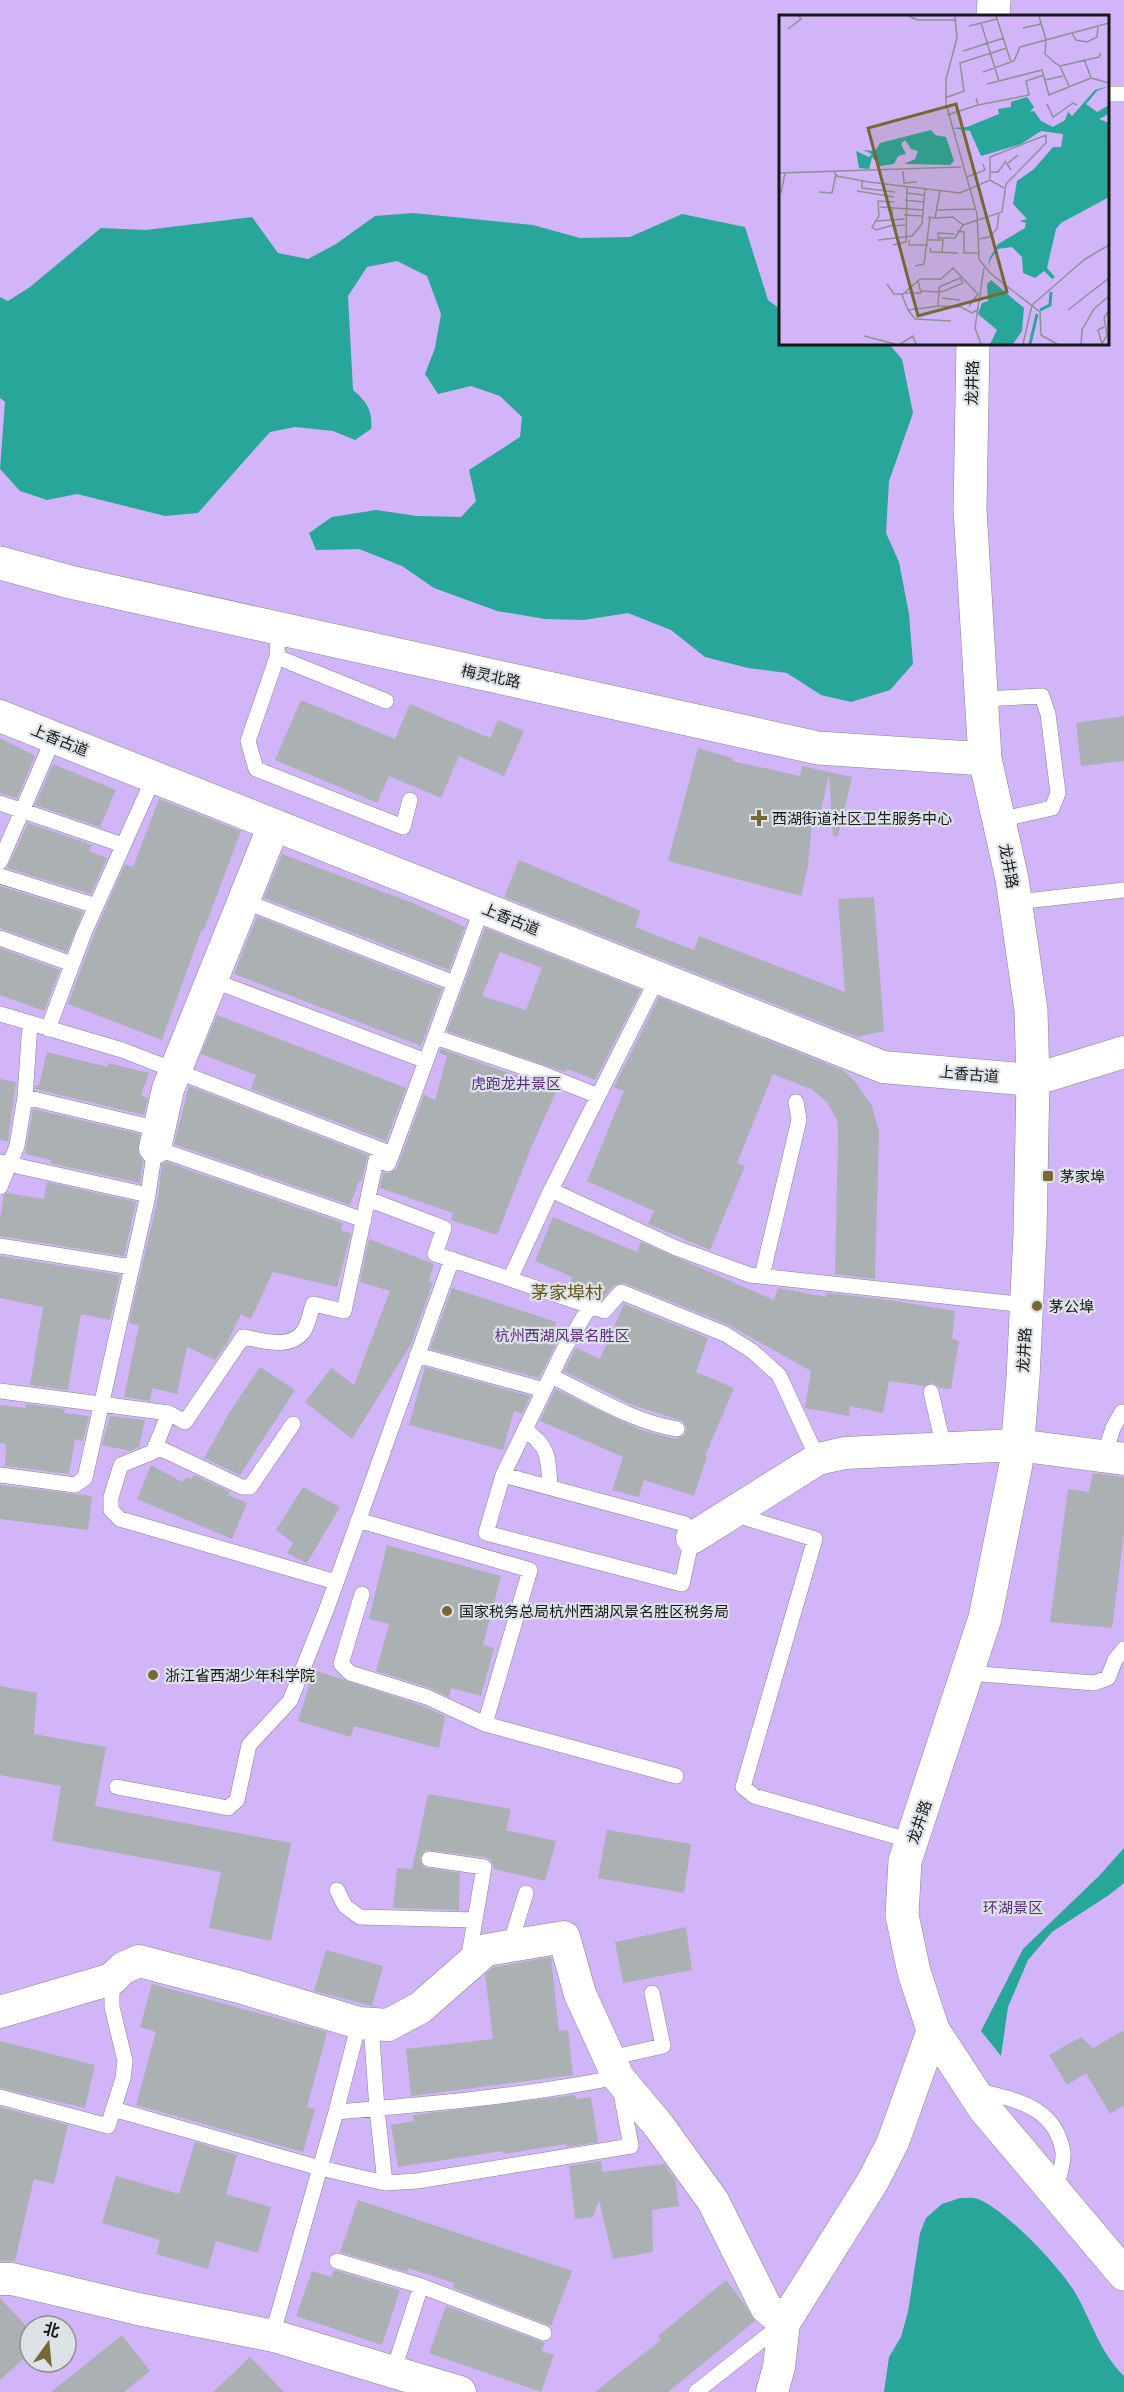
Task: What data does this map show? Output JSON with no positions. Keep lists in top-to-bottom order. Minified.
{"streets":{"street":["龙井路","梅灵北路","上香古道"]},"crossings":[["龙井路","梅灵北路"],["龙井路","上香古道"]],"districts":["茅家埠村"],"parks":["虎跑龙井景区","杭州西湖风景名胜区","环湖景区"],"places":{"health":["西湖街道社区卫生服务中心"],"transit":["茅家埠"],"other":["茅公埠","国家税务总局杭州西湖风景名胜区税务局","浙江省西湖少年科学院"]},"north":"top"}
